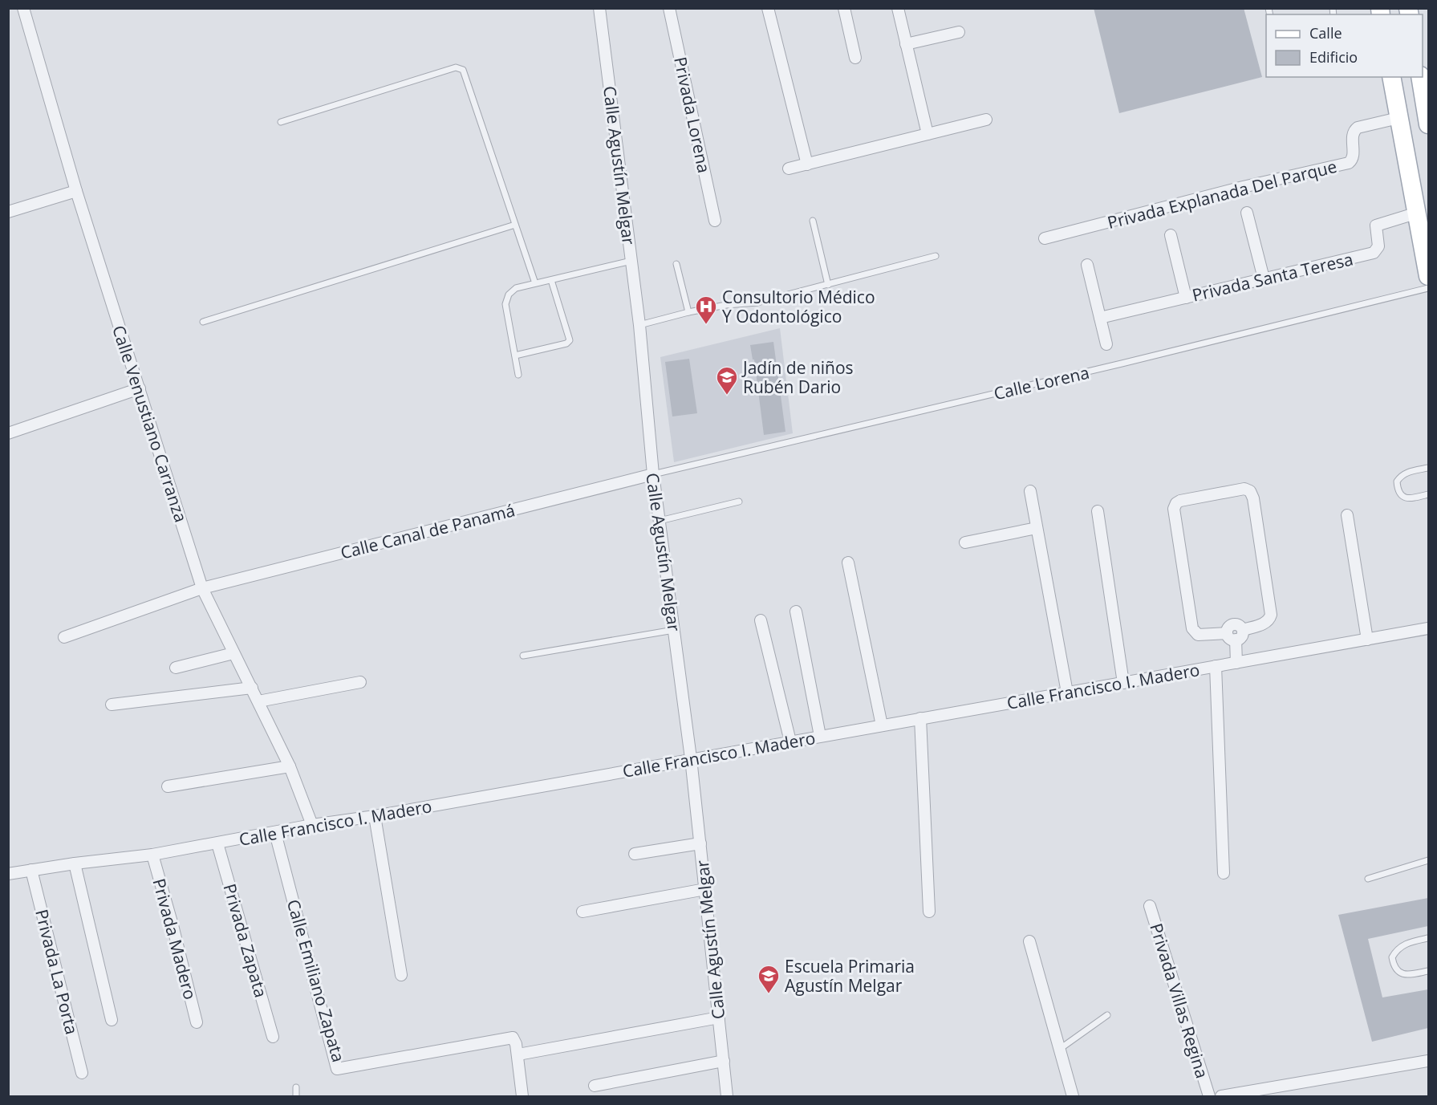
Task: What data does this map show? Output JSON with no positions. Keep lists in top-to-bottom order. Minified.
{"streets":{"street":["Privada Lorena","Calle Agustín Melgar","Privada Explanada Del Parque","Privada Santa Teresa","Calle Venustiano Carranza","Calle Canal de Panamá","Calle Francisco I. Madero","Privada Madero","Privada Zapata","Privada La Porta","Calle Emiliano Zapata","Privada Villas Regina"],"lane":["Calle Lorena"]},"crossings":[["Calle Agustín Melgar","Calle Lorena"],["Calle Agustín Melgar","Calle Canal de Panamá"],["Calle Agustín Melgar","Calle Francisco I. Madero"],["Calle Lorena","Calle Canal de Panamá"],["Calle Venustiano Carranza","Calle Canal de Panamá"],["Calle Venustiano Carranza","Calle Francisco I. Madero"],["Calle Francisco I. Madero","Privada Madero"],["Calle Francisco I. Madero","Privada Zapata"],["Calle Francisco I. Madero","Privada La Porta"],["Calle Francisco I. Madero","Calle Emiliano Zapata"]],"places":{"hospital":["Consultorio Médico Y Odontológico"],"school or university":["Jadín de niños Rubén Dario","Escuela Primaria Agustín Melgar"]},"legend":["Calle","Edificio"]}
